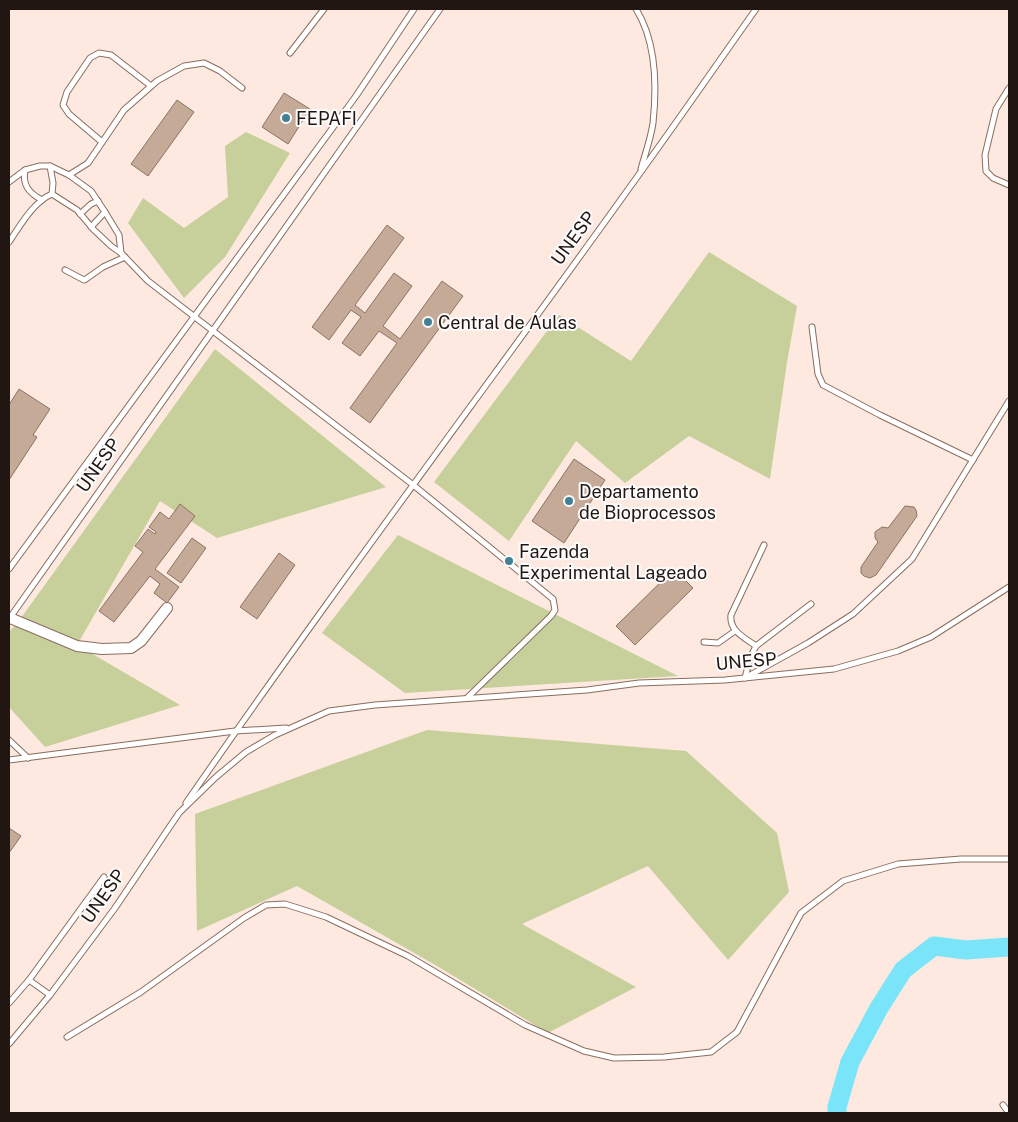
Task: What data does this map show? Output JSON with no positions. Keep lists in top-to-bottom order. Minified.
{"streets":{"street":["UNESP"]},"places":["FEPAFI","Central de Aulas","Departamento de Bioprocessos","Fazenda Experimental Lageado"]}
